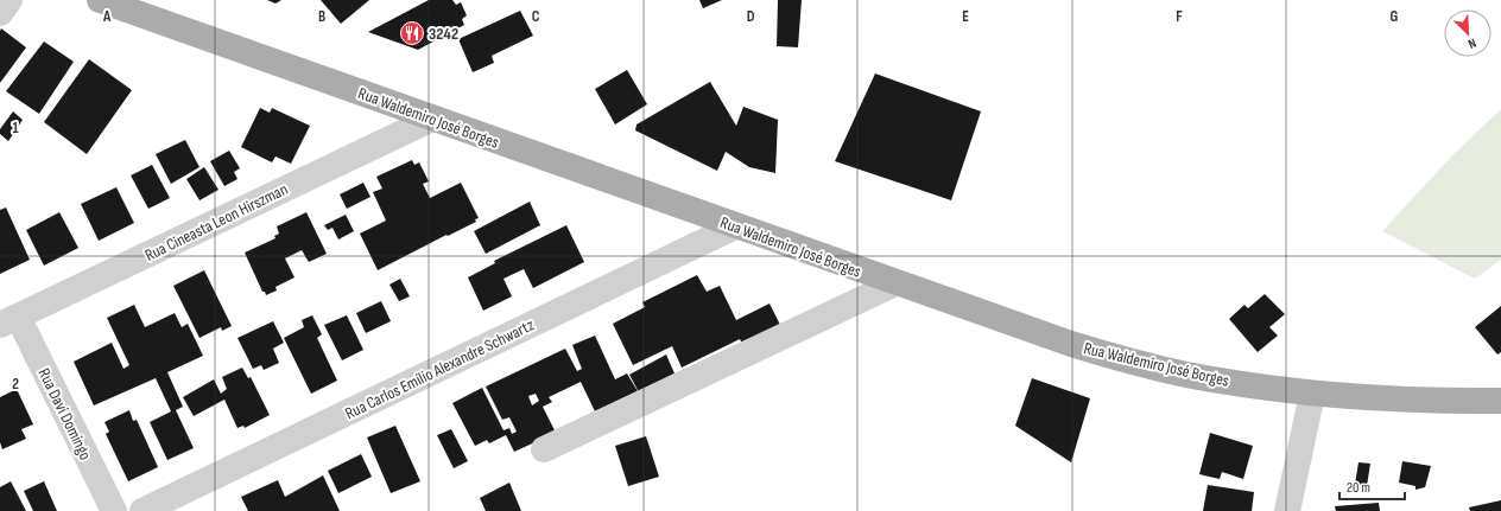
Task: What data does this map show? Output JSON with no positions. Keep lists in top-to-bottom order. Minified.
{"streets":{"main road":["Rua Waldemiro José Borges"],"street":["Rua Cineasta Leon Hirszman","Rua Carlos Emílio Alexandre Schwartz","Rua Davi Domingo"]},"crossings":[["Rua Waldemiro José Borges","Rua Cineasta Leon Hirszman"],["Rua Waldemiro José Borges","Rua Carlos Emílio Alexandre Schwartz"],["Rua Cineasta Leon Hirszman","Rua Davi Domingo"]],"places":{"restaurant":["3242"]},"scale_bar":"20 m","north":"bottom right","grid":{"columns":["A","B","C","D","E","F","G"],"rows":["1","2"]}}
